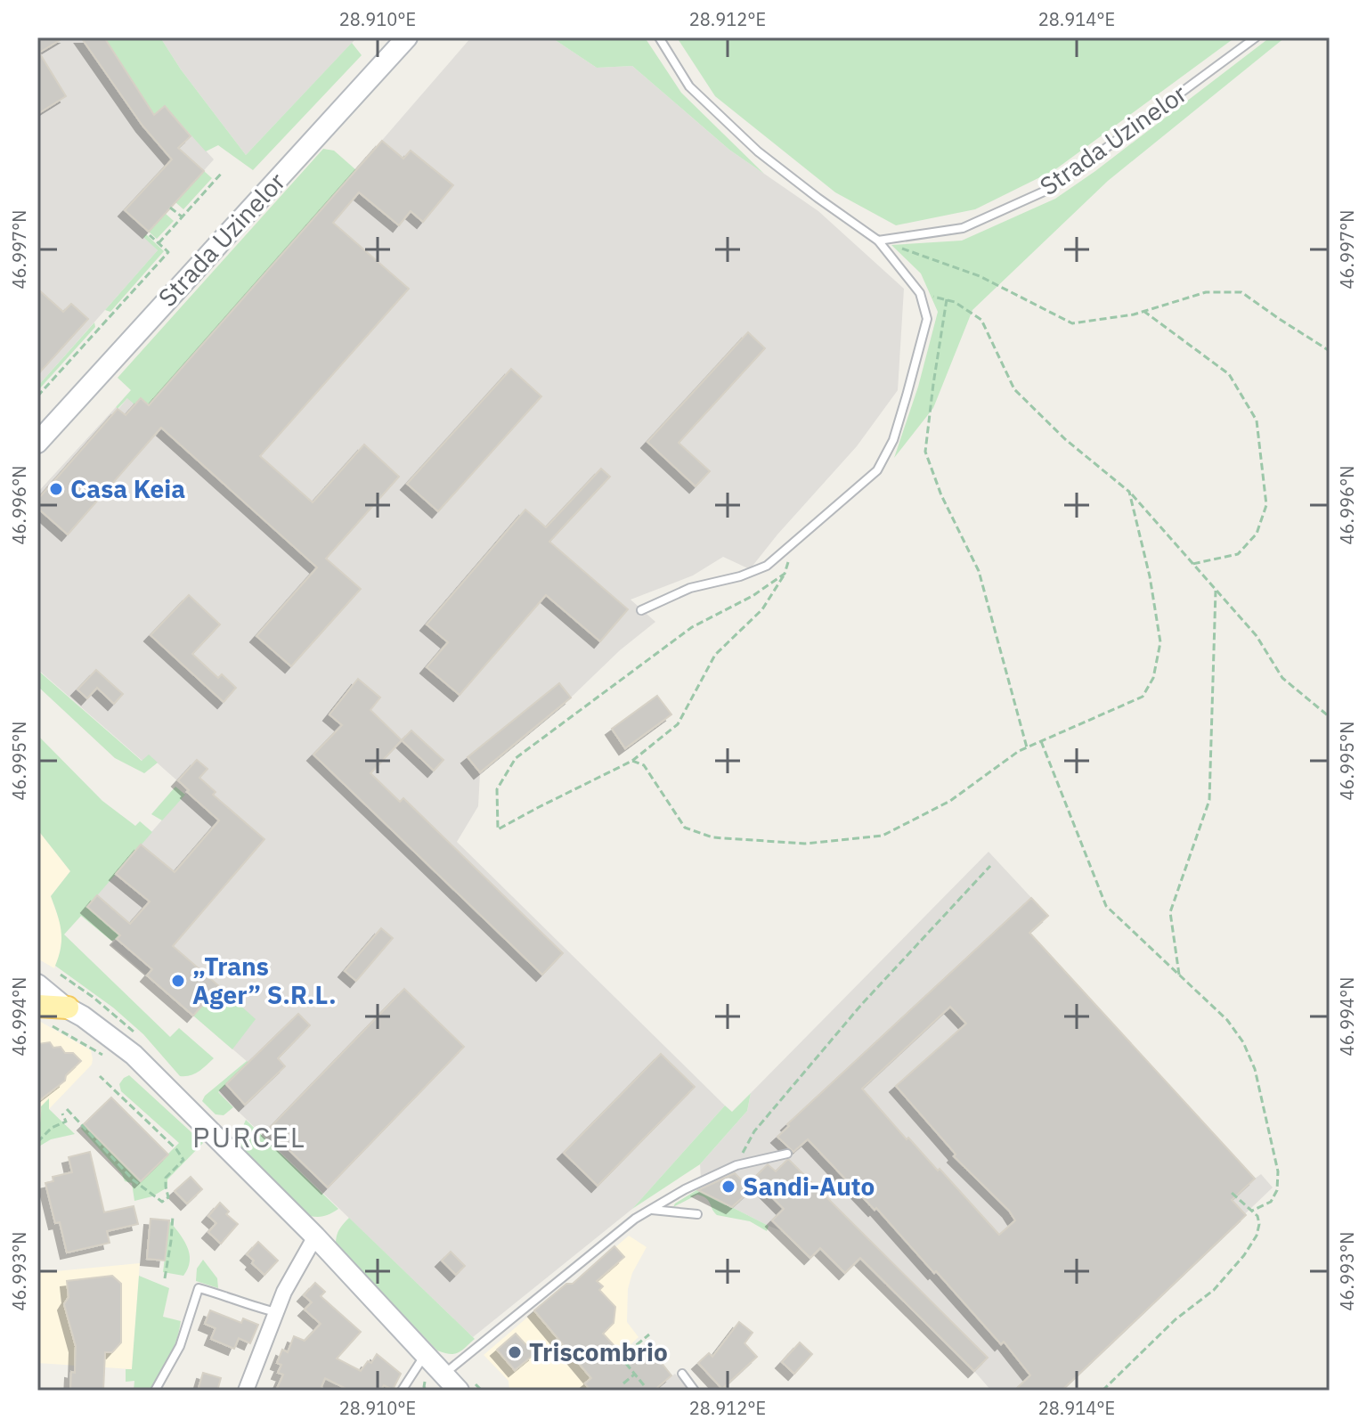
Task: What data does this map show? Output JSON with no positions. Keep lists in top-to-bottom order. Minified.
{"streets":{"street":["Strada Uzinelor"]},"districts":["PURCEL"],"places":["Casa Keia","„Trans Ager” S.R.L.","Sandi-Auto","Triscombrio"],"coordinates":["28.910°E","28.912°E","28.914°E","46.997°N","46.996°N","46.995°N","46.994°N","46.993°N"]}
